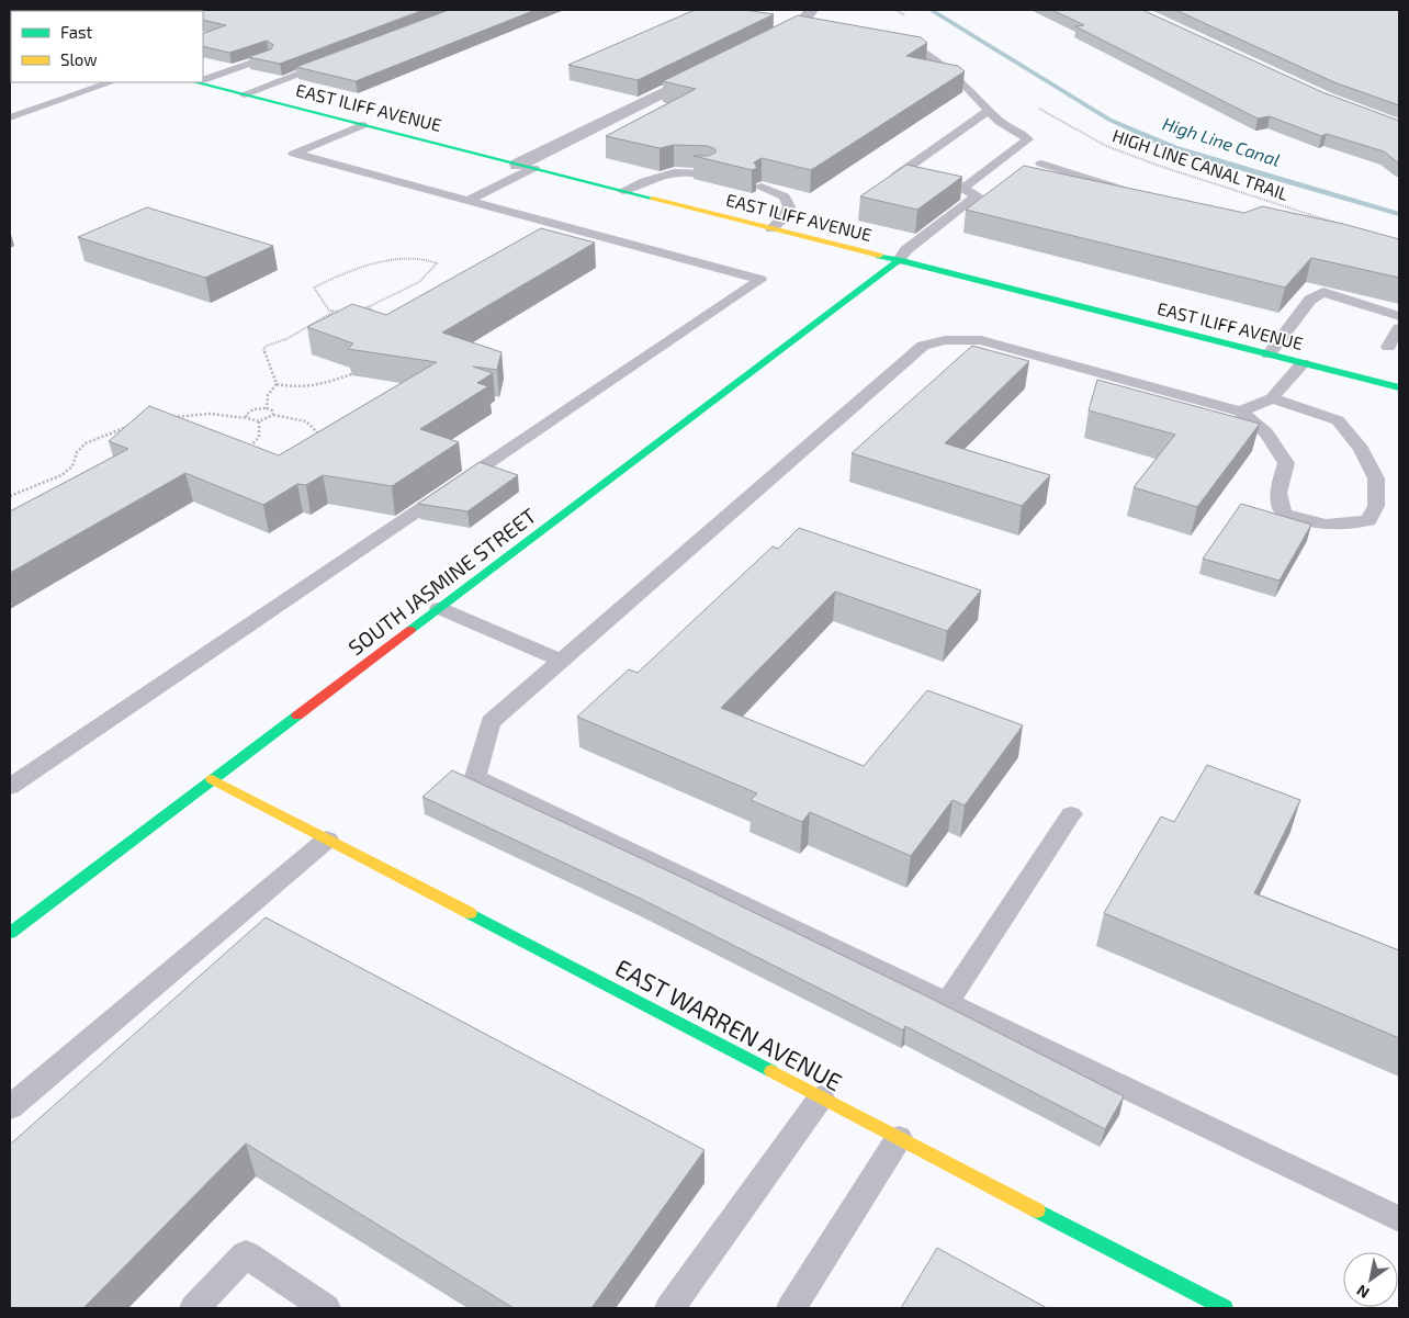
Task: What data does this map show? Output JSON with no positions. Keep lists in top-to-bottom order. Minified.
{"streets":{"street":["EAST ILIFF AVENUE","SOUTH JASMINE STREET","EAST WARREN AVENUE"],"path":["HIGH LINE CANAL TRAIL"]},"crossings":[["EAST ILIFF AVENUE","SOUTH JASMINE STREET"],["SOUTH JASMINE STREET","EAST WARREN AVENUE"]],"water":["High Line Canal"],"legend":["Fast","Slow"],"north":"bottom left"}
